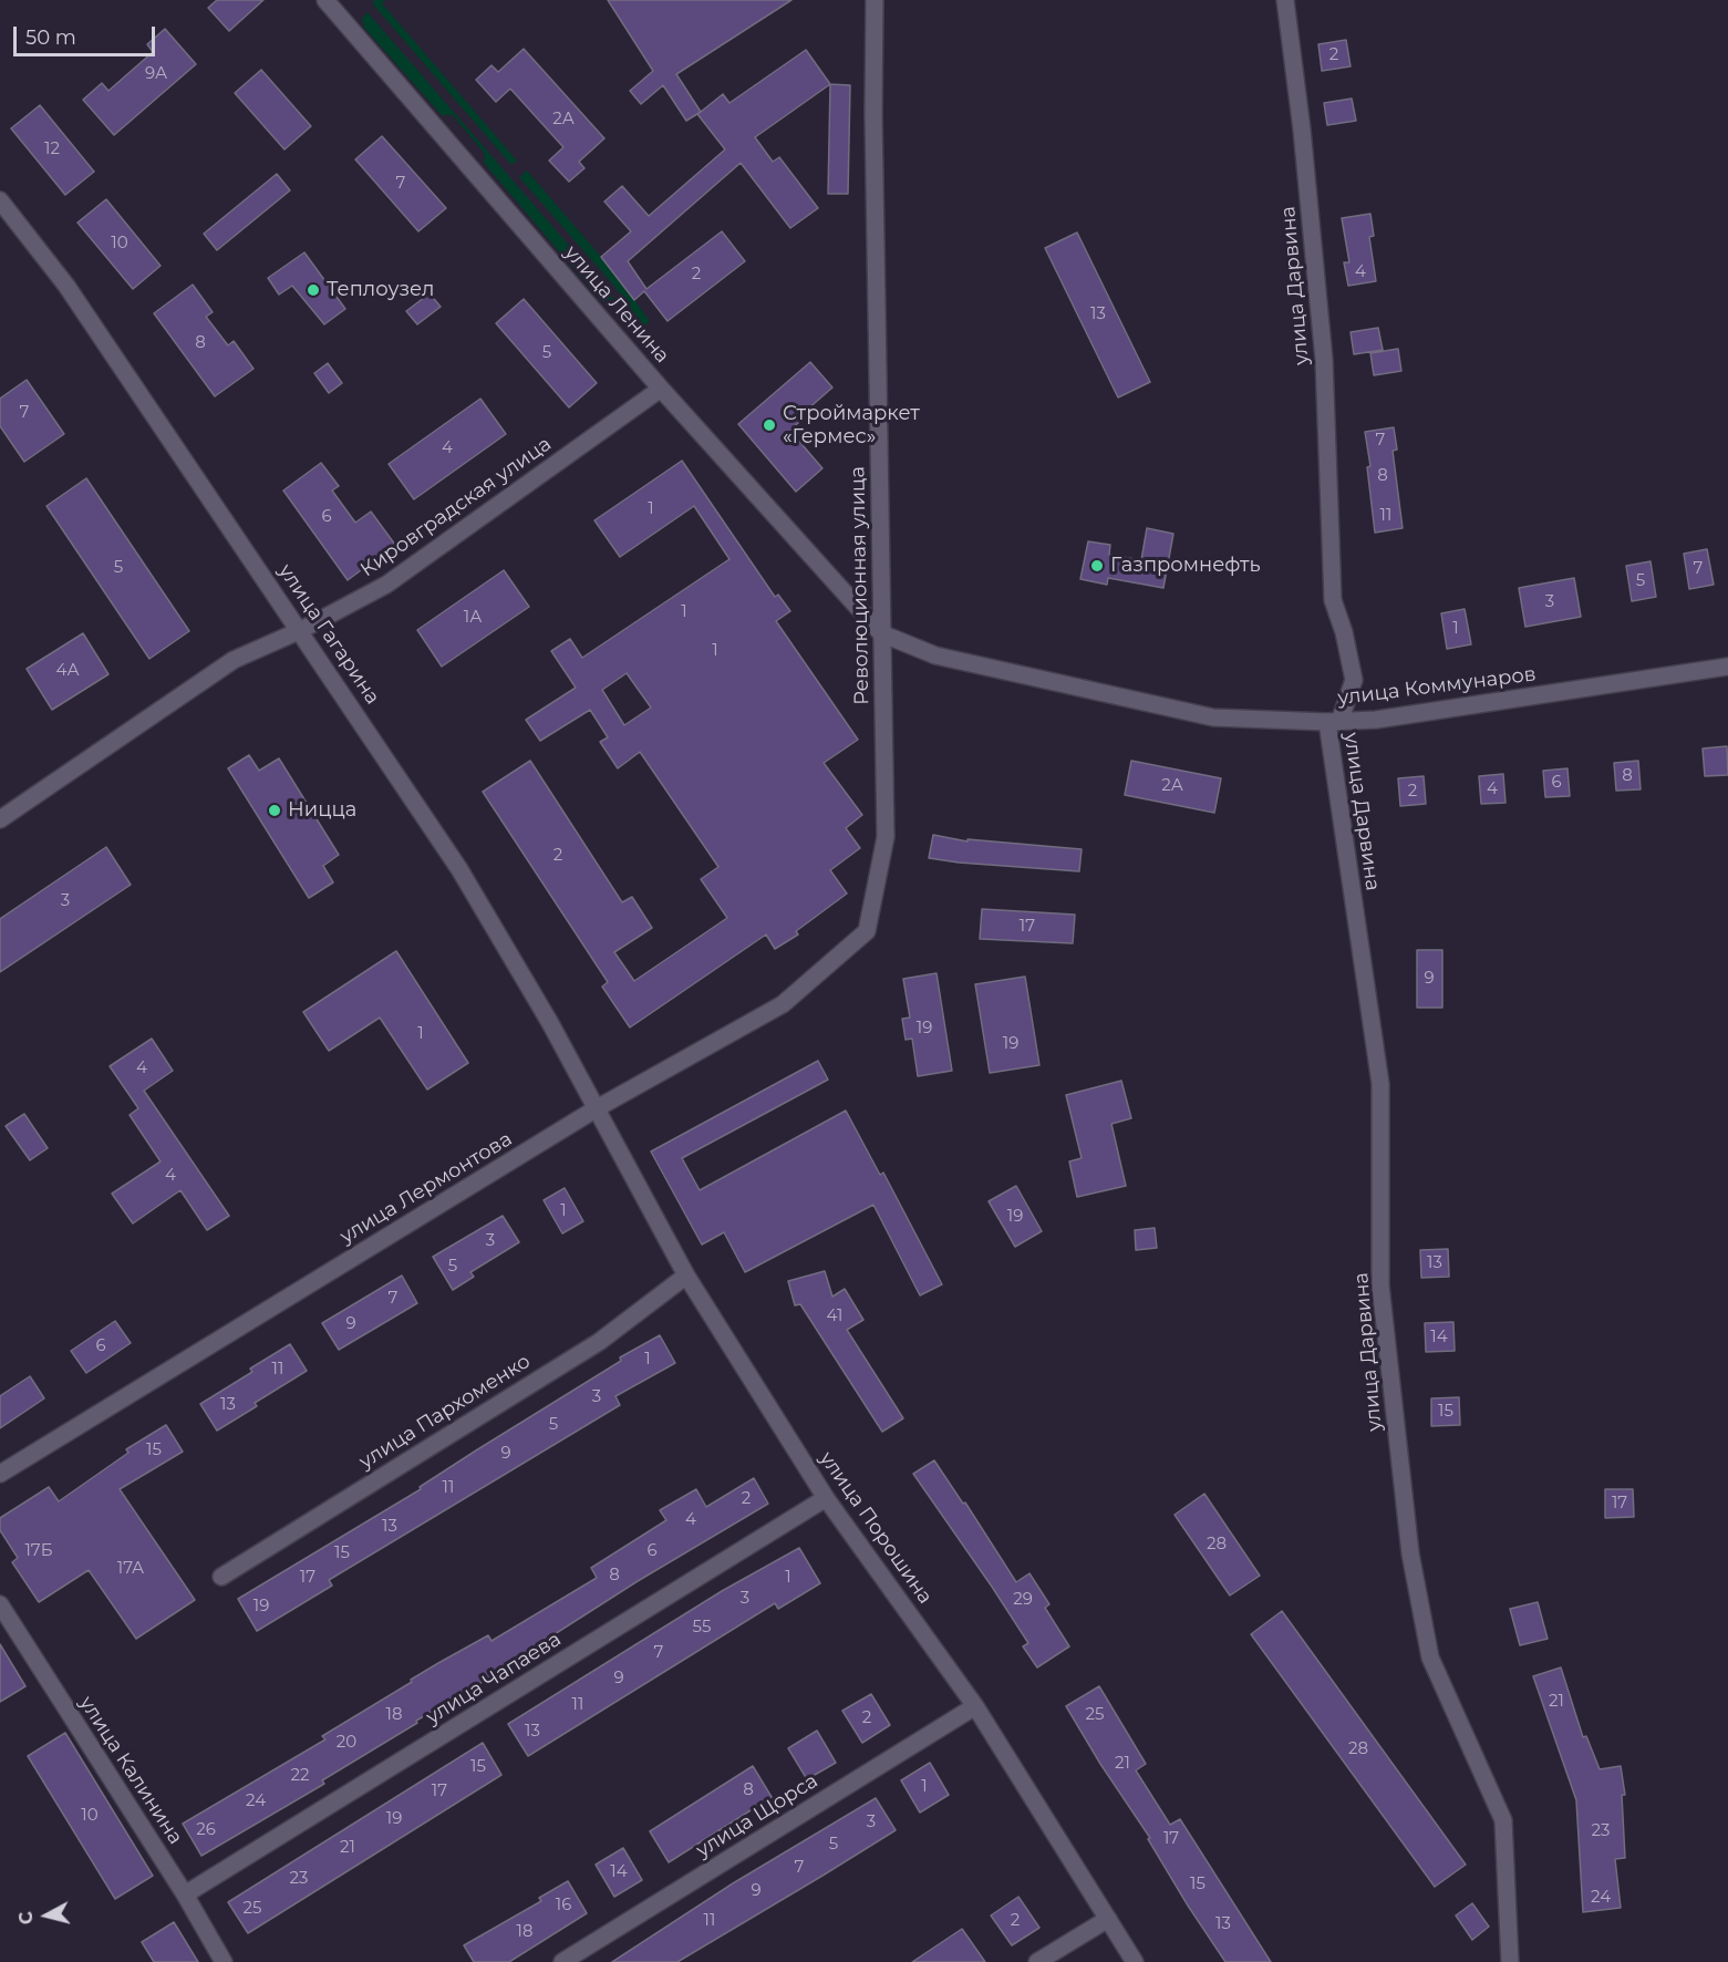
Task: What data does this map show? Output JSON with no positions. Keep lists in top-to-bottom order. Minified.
{"streets":{"street":["улица Дарвина","улица Ленина","Кировградская улица","Революционная улица","улица Гагарина","улица Коммунаров","улица Лермонтова","улица Пархоменко","улица Порошина","улица Чапаева","улица Калинина","улица Щорса"]},"crossings":[["улица Дарвина","улица Коммунаров"],["улица Ленина","Кировградская улица"],["улица Ленина","Революционная улица"],["улица Ленина","улица Коммунаров"],["Кировградская улица","улица Гагарина"],["Революционная улица","улица Коммунаров"],["Революционная улица","улица Лермонтова"],["улица Гагарина","улица Лермонтова"],["улица Гагарина","улица Порошина"],["улица Лермонтова","улица Порошина"],["улица Пархоменко","улица Порошина"],["улица Порошина","улица Чапаева"],["улица Порошина","улица Щорса"],["улица Чапаева","улица Калинина"]],"places":["Теплоузел","Строймаркет «Гермес»","Газпромнефть","Ницца"],"house_numbers":["2","9А","2А","12","7","10","4","2","13","8","5","7","7","4","8","1","11","6","5","7","5","3","1","1А","1","1","4А","8","6","2А","4","2","2","3","17","9","19","1","19","4","4","1","19","3","13","5","7","41","9","14","6","1","11","3","13","15","5","15","9","11","2","17","4","13","28","17Б","6","15","17А","8","17","1","3","29","19","55","7","9","21","11","18","25","2","13","20","28","21","15","22","1","8","17","24","10","19","3","26","23","17","5","21","7","14","23","15","9","24","16","25","11","2","13","18"],"scale_bar":"50 m","north":"left"}
